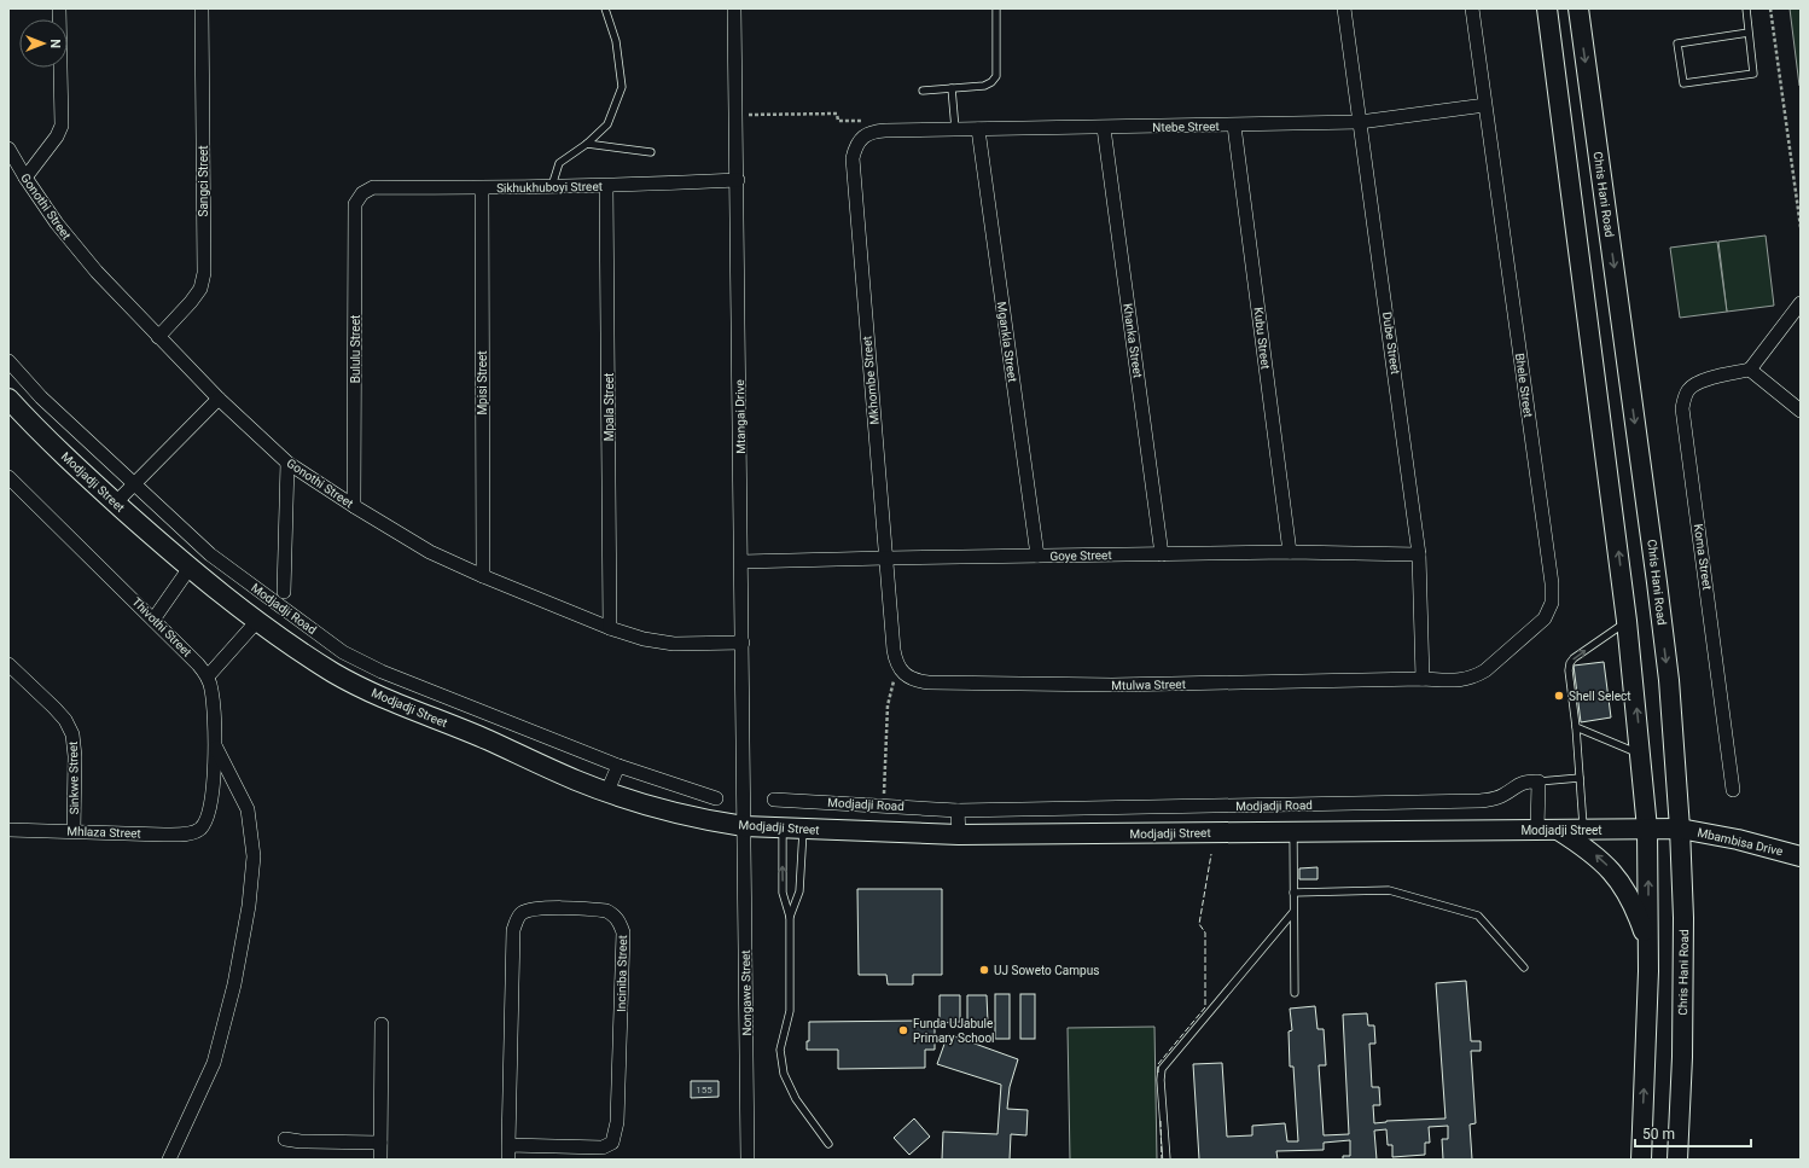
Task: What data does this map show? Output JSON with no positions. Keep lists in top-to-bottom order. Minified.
{"streets":{"main road":["Chris Hani Road","Modjadji Street","Mbambisa Drive"],"street":["Ntebe Street","Sangci Street","Sikhukhuboyi Street","Gonothi Street","Kubu Street","Khanka Street","Mgankla Street","Dube Street","Bululu Street","Mkhombe Street","Mpisi Street","Bhele Street","Mpala Street","Mtangai Drive","Goye Street","Koma Street","Modjadji Road","Thivothi Street","Mtulwa Street","Sinkwe Street","Mhlaza Street","Inciniba Street","Nongawe Street"]},"crossings":[["Ntebe Street","Kubu Street"],["Ntebe Street","Khanka Street"],["Ntebe Street","Mgankla Street"],["Ntebe Street","Dube Street"],["Ntebe Street","Mkhombe Street"],["Ntebe Street","Bhele Street"],["Sangci Street","Gonothi Street"],["Sikhukhuboyi Street","Bululu Street"],["Sikhukhuboyi Street","Mpisi Street"],["Sikhukhuboyi Street","Mpala Street"],["Sikhukhuboyi Street","Mtangai Drive"],["Chris Hani Road","Modjadji Street"],["Chris Hani Road","Mbambisa Drive"],["Gonothi Street","Bululu Street"],["Gonothi Street","Mpisi Street"],["Gonothi Street","Mpala Street"],["Gonothi Street","Mtangai Drive"],["Kubu Street","Goye Street"],["Khanka Street","Goye Street"],["Mgankla Street","Goye Street"],["Dube Street","Bhele Street"],["Dube Street","Goye Street"],["Dube Street","Mtulwa Street"],["Mkhombe Street","Goye Street"],["Mkhombe Street","Mtulwa Street"],["Bhele Street","Mtulwa Street"],["Mtangai Drive","Modjadji Street"],["Mtangai Drive","Goye Street"],["Mtangai Drive","Nongawe Street"],["Modjadji Street","Mbambisa Drive"],["Modjadji Street","Nongawe Street"],["Thivothi Street","Mhlaza Street"],["Sinkwe Street","Mhlaza Street"]],"places":["Shell Select","UJ Soweto Campus","Funda UJabule Primary School"],"house_numbers":["155"],"scale_bar":"50 m","north":"right"}
